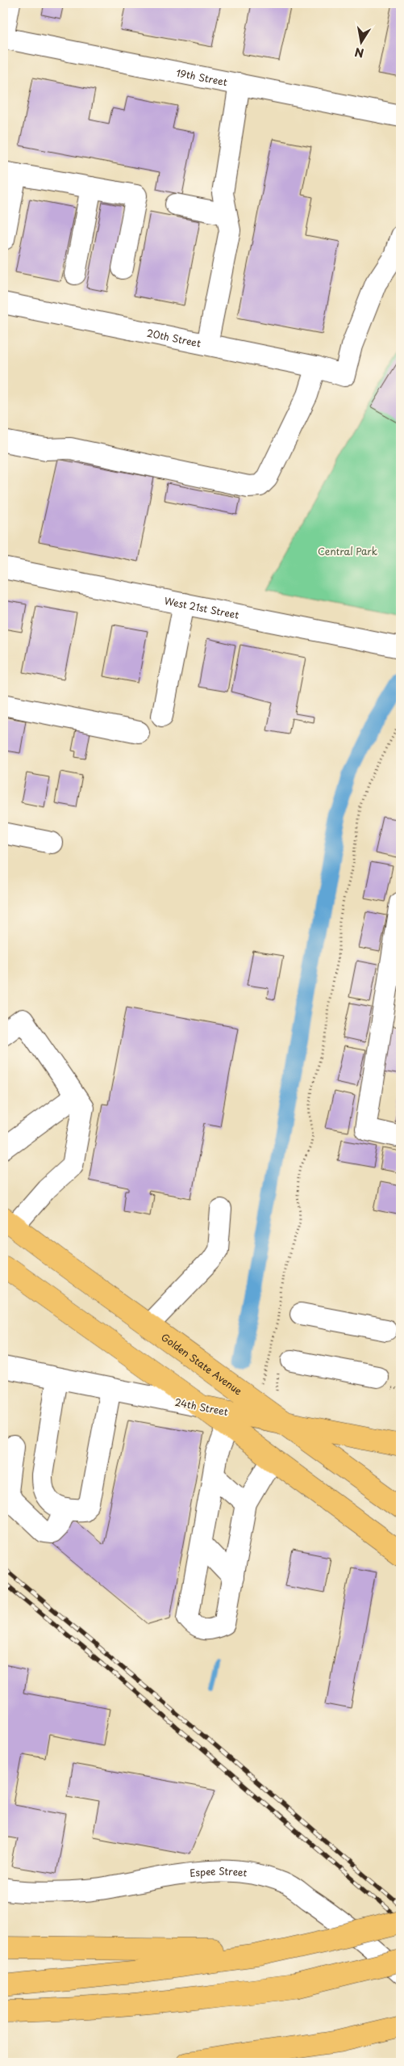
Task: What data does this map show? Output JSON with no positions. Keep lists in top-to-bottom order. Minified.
{"streets":{"main road":["Golden State Avenue","24th Street"],"street":["19th Street","20th Street","West 21st Street","Espee Street"]},"crossings":[["Golden State Avenue","24th Street"]],"parks":["Central Park"],"north":"bottom"}
